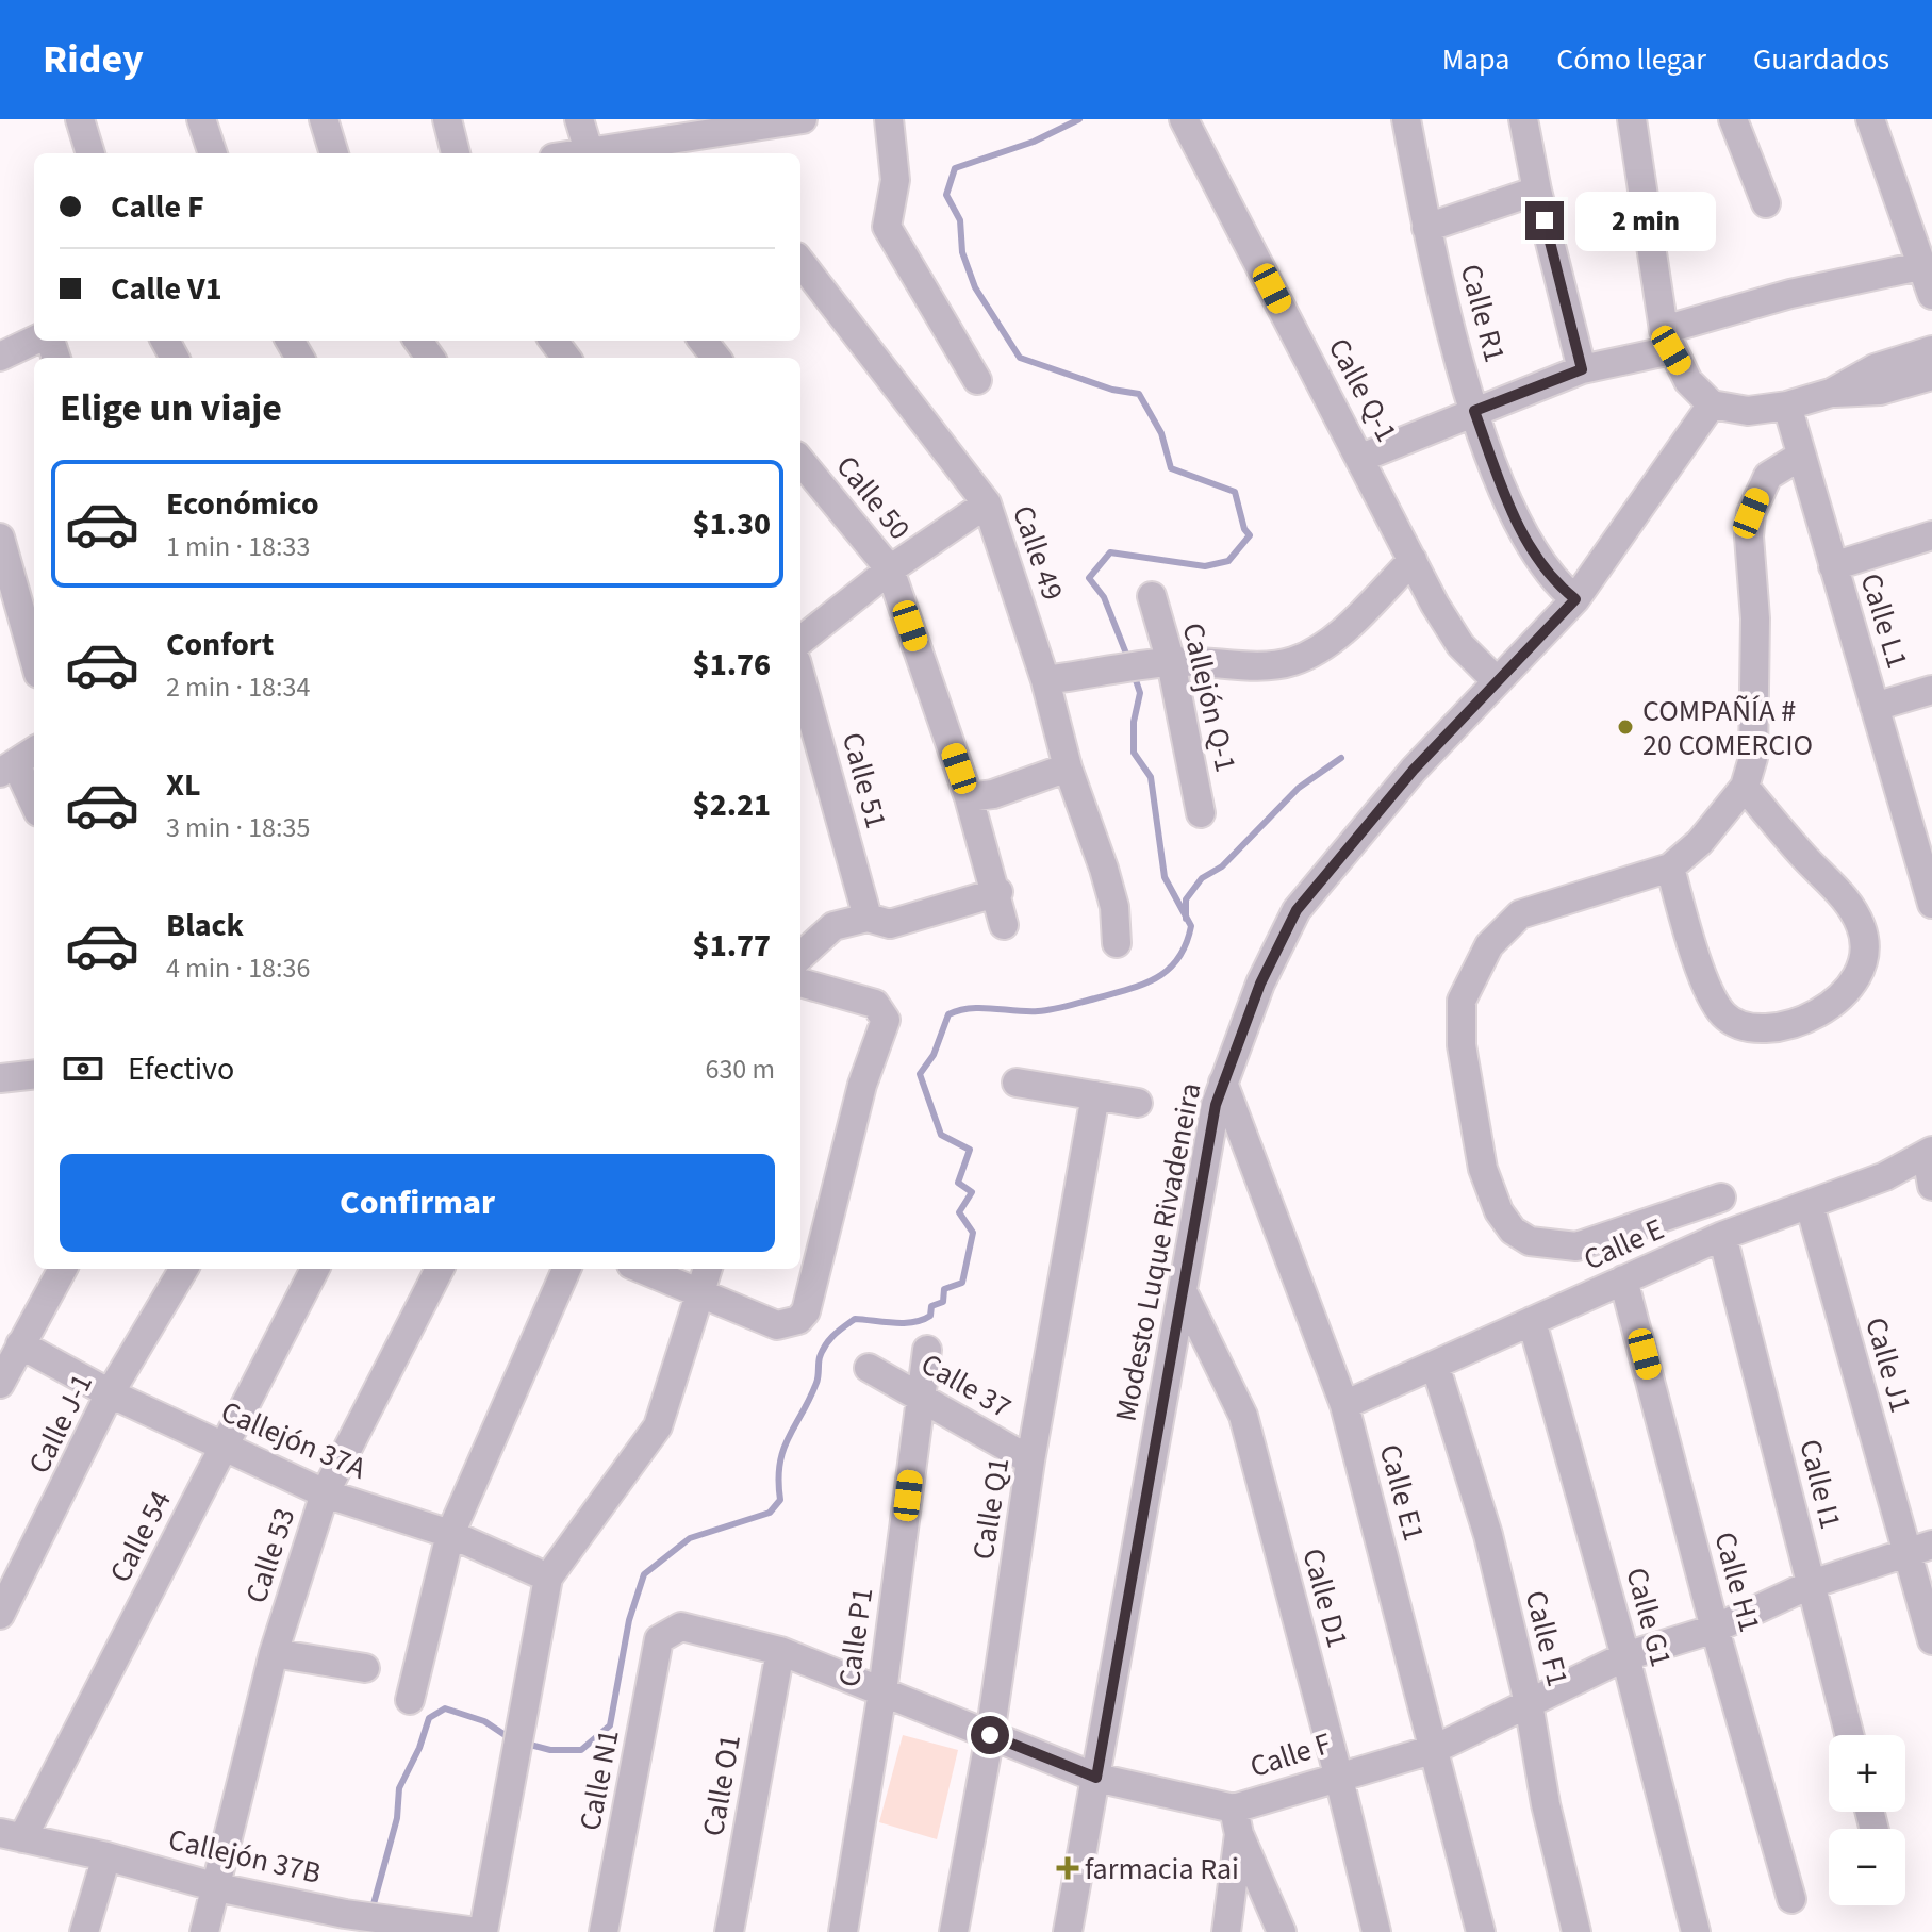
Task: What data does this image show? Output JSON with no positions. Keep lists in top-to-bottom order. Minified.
{"streets":{"street":["Calle R1","Calle Q-1","Calle 50","Calle 49","Calle L1","Callejón Q-1","Calle 51","Calle E","Modesto Luque Rivadeneira","Calle J1","Calle 37","Calle J-1","Callejón 37A","Calle I1","Calle E1","Calle Q1","Calle 54","Calle 53","Calle H1","Calle D1","Calle G1","Calle P1","Calle F1","Calle F","Calle N1","Calle O1","Callejón 37B"]},"crossings":[["Calle R1","Modesto Luque Rivadeneira"],["Calle Q-1","Modesto Luque Rivadeneira"],["Calle E","Calle J1"],["Calle E","Calle I1"],["Calle E","Calle E1"],["Calle E","Calle H1"],["Calle E","Calle G1"],["Calle E","Calle F1"],["Modesto Luque Rivadeneira","Calle E1"],["Modesto Luque Rivadeneira","Calle D1"],["Modesto Luque Rivadeneira","Calle F"],["Calle J1","Calle F"],["Calle 37","Calle Q1"],["Calle 37","Calle P1"],["Calle J-1","Callejón 37A"],["Callejón 37A","Calle 54"],["Callejón 37A","Calle 53"],["Calle I1","Calle F"],["Calle E1","Calle F"],["Calle Q1","Calle F"],["Calle 54","Callejón 37B"],["Calle 53","Callejón 37B"],["Calle H1","Calle F"],["Calle D1","Calle F"],["Calle G1","Calle F"],["Calle P1","Calle F"],["Calle F1","Calle F"],["Calle F","Calle N1"],["Calle F","Calle O1"]],"places":{"other":["COMPAÑÍA # 20 COMERCIO"],"health":["farmacia Rai"]},"page":{"header":"Ridey","nav":["Mapa","Cómo llegar","Guardados"],"banner":["Calle F","Calle V1"],"bubble":"2 min","heading":"Elige un viaje","list":[{"name":"Económico","note":"1 min · 18:33","value":"$1.30"},{"name":"Confort","note":"2 min · 18:34","value":"$1.76"},{"name":"XL","note":"3 min · 18:35","value":"$2.21"},{"name":"Black","note":"4 min · 18:36","value":"$1.77"}],"pay":["Efectivo","630 m"],"buttons":"Confirmar","map_buttons":["+","−"]}}
